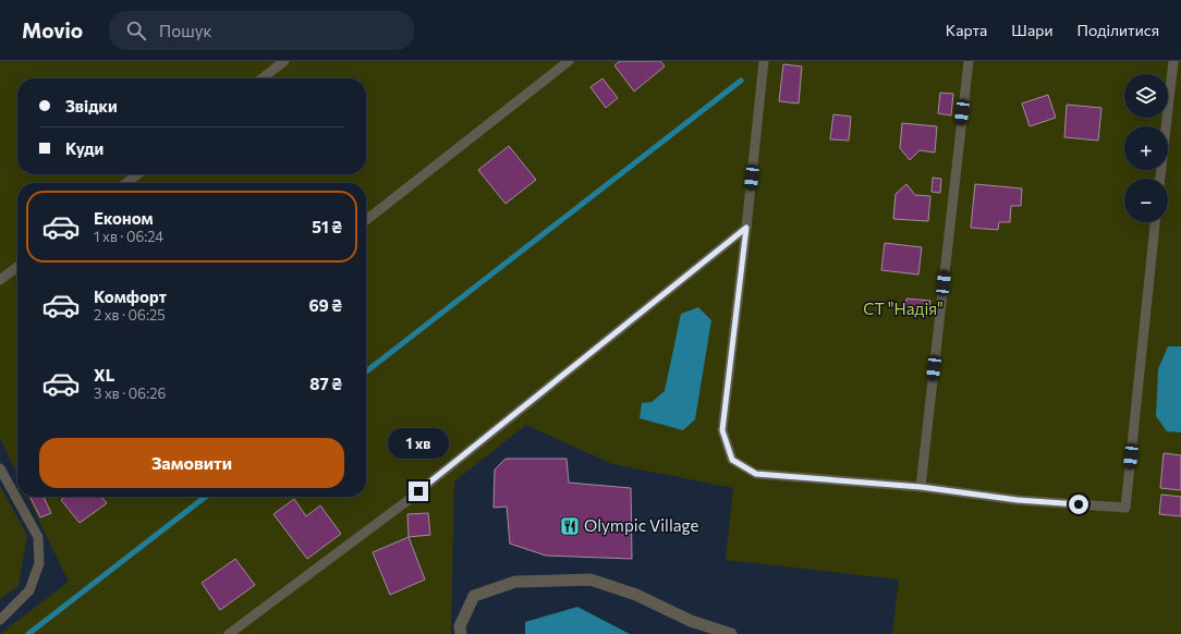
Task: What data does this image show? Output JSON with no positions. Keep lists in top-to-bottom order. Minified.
{"parks":["СТ \"Надія\""],"places":{"restaurant":["Olympic Village"]},"page":{"header":"Movio","search":"Пошук","nav":["Карта","Шари","Поділитися"],"map_buttons":["+","−"],"banner":["Звідки","Куди"],"list":[{"name":"Економ","note":"1 хв · 06:24","value":"51 ₴"},{"name":"Комфорт","note":"2 хв · 06:25","value":"69 ₴"},{"name":"XL","note":"3 хв · 06:26","value":"87 ₴"}],"bubble":"1 хв","buttons":"Замовити"}}
